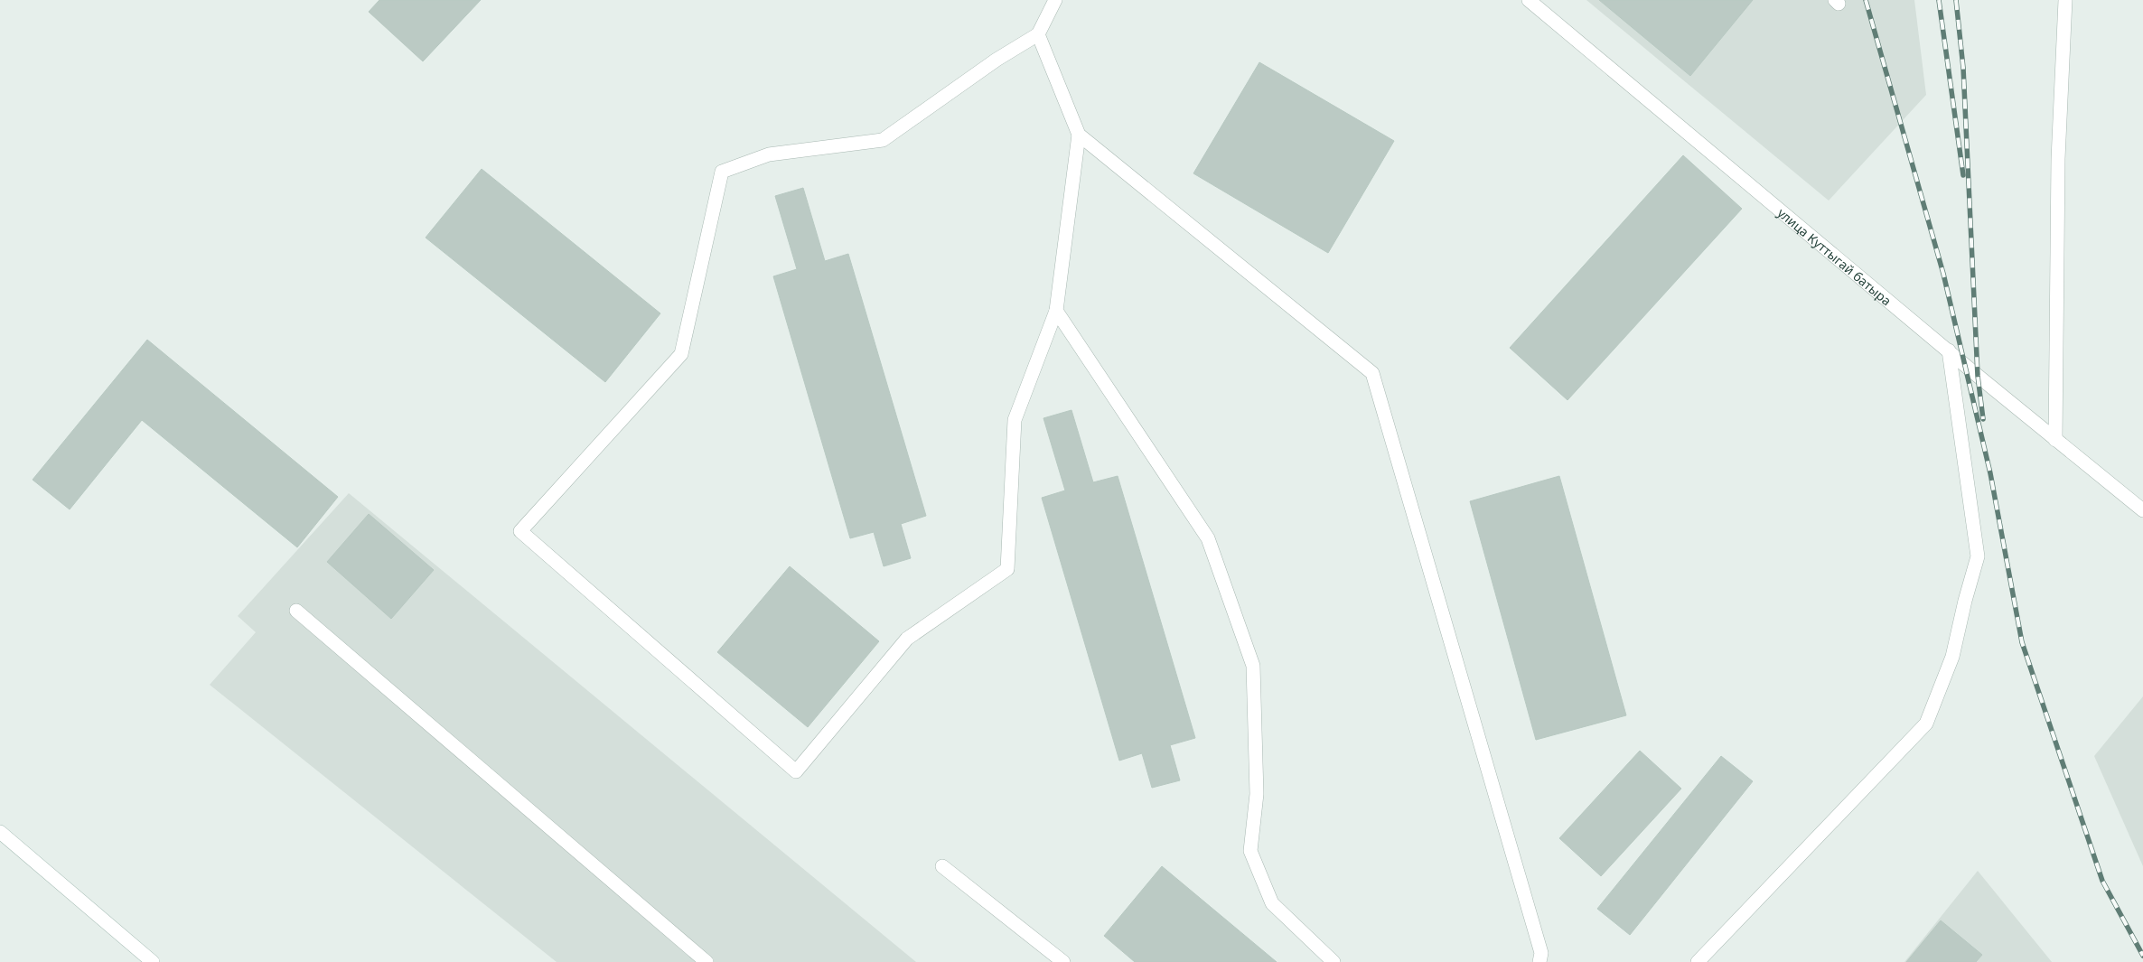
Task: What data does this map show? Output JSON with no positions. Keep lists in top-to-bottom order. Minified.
{"streets":{"street":["улица Куттыгай батыра"]}}
